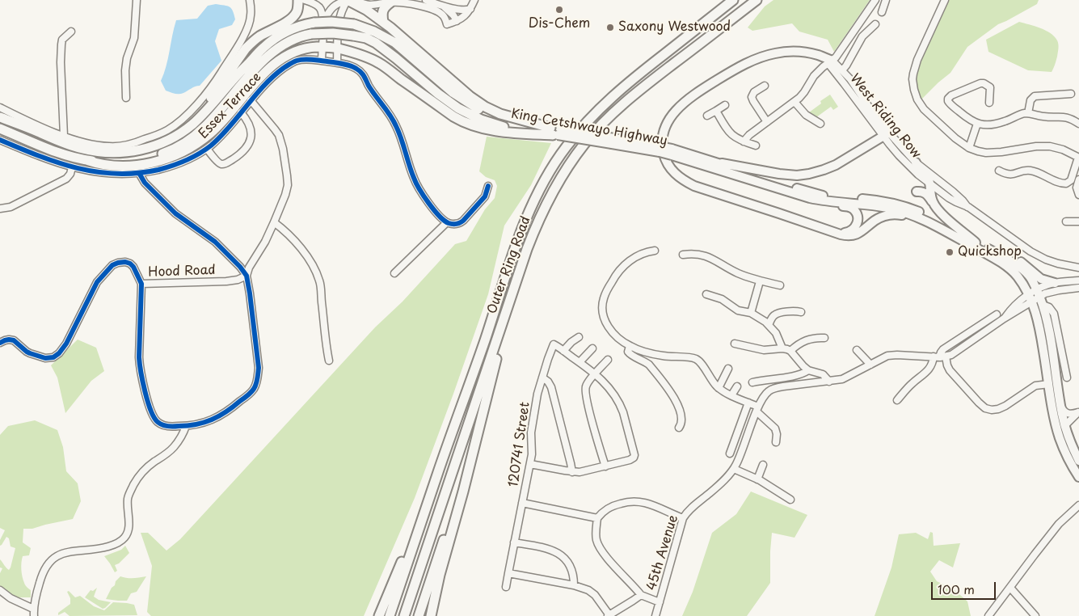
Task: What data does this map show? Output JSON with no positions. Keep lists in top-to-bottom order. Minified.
{"streets":{"highway":["King Cetshwayo Highway","Outer Ring Road"],"street":["Essex Terrace","West Riding Row","Hood Road","120741 Street","45th Avenue"]},"places":["Dis-Chem","Saxony Westwood","Quickshop"],"scale_bar":"100 m"}
